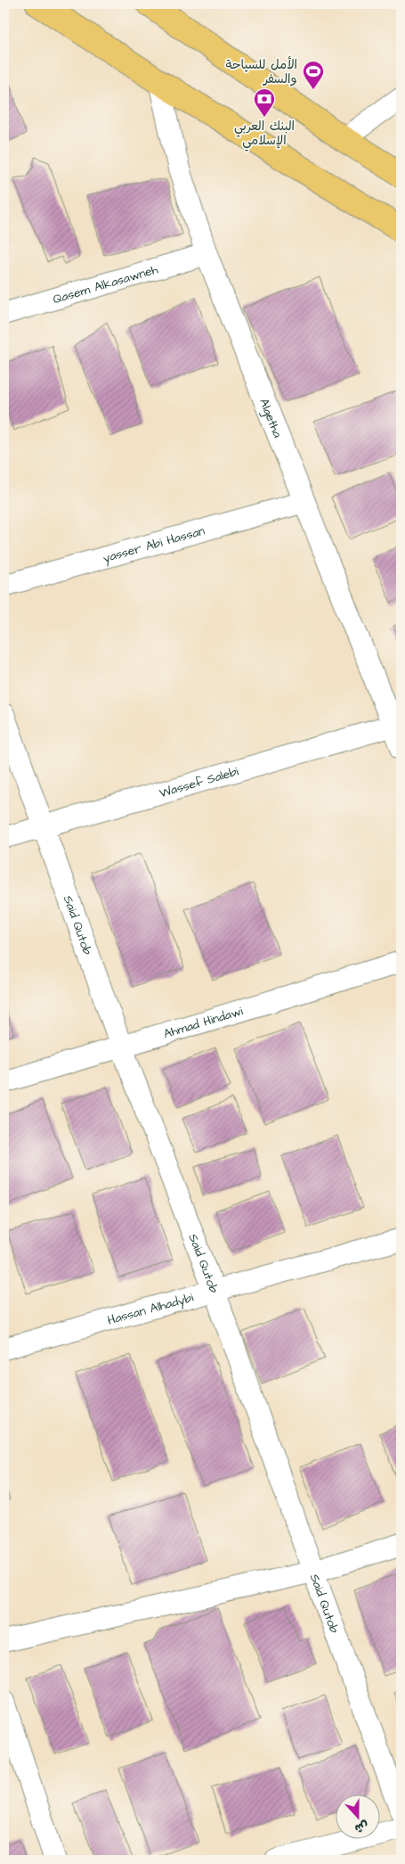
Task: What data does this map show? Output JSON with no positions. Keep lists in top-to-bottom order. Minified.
{"streets":{"street":["Qasem Alkasawneh","Algetha","yasser Abi Hassan","Wassef Salebi","Said Qutob","Ahmad Hindawi","Hassan Alhadybi"]},"crossings":[["Qasem Alkasawneh","Algetha"],["Algetha","yasser Abi Hassan"],["Algetha","Wassef Salebi"],["Wassef Salebi","Said Qutob"],["Said Qutob","Ahmad Hindawi"],["Said Qutob","Hassan Alhadybi"]],"places":{"sports":["الأمل للسياحة والسفر"],"bank":["البنك العربي الإسلامي"]},"north":"bottom"}
